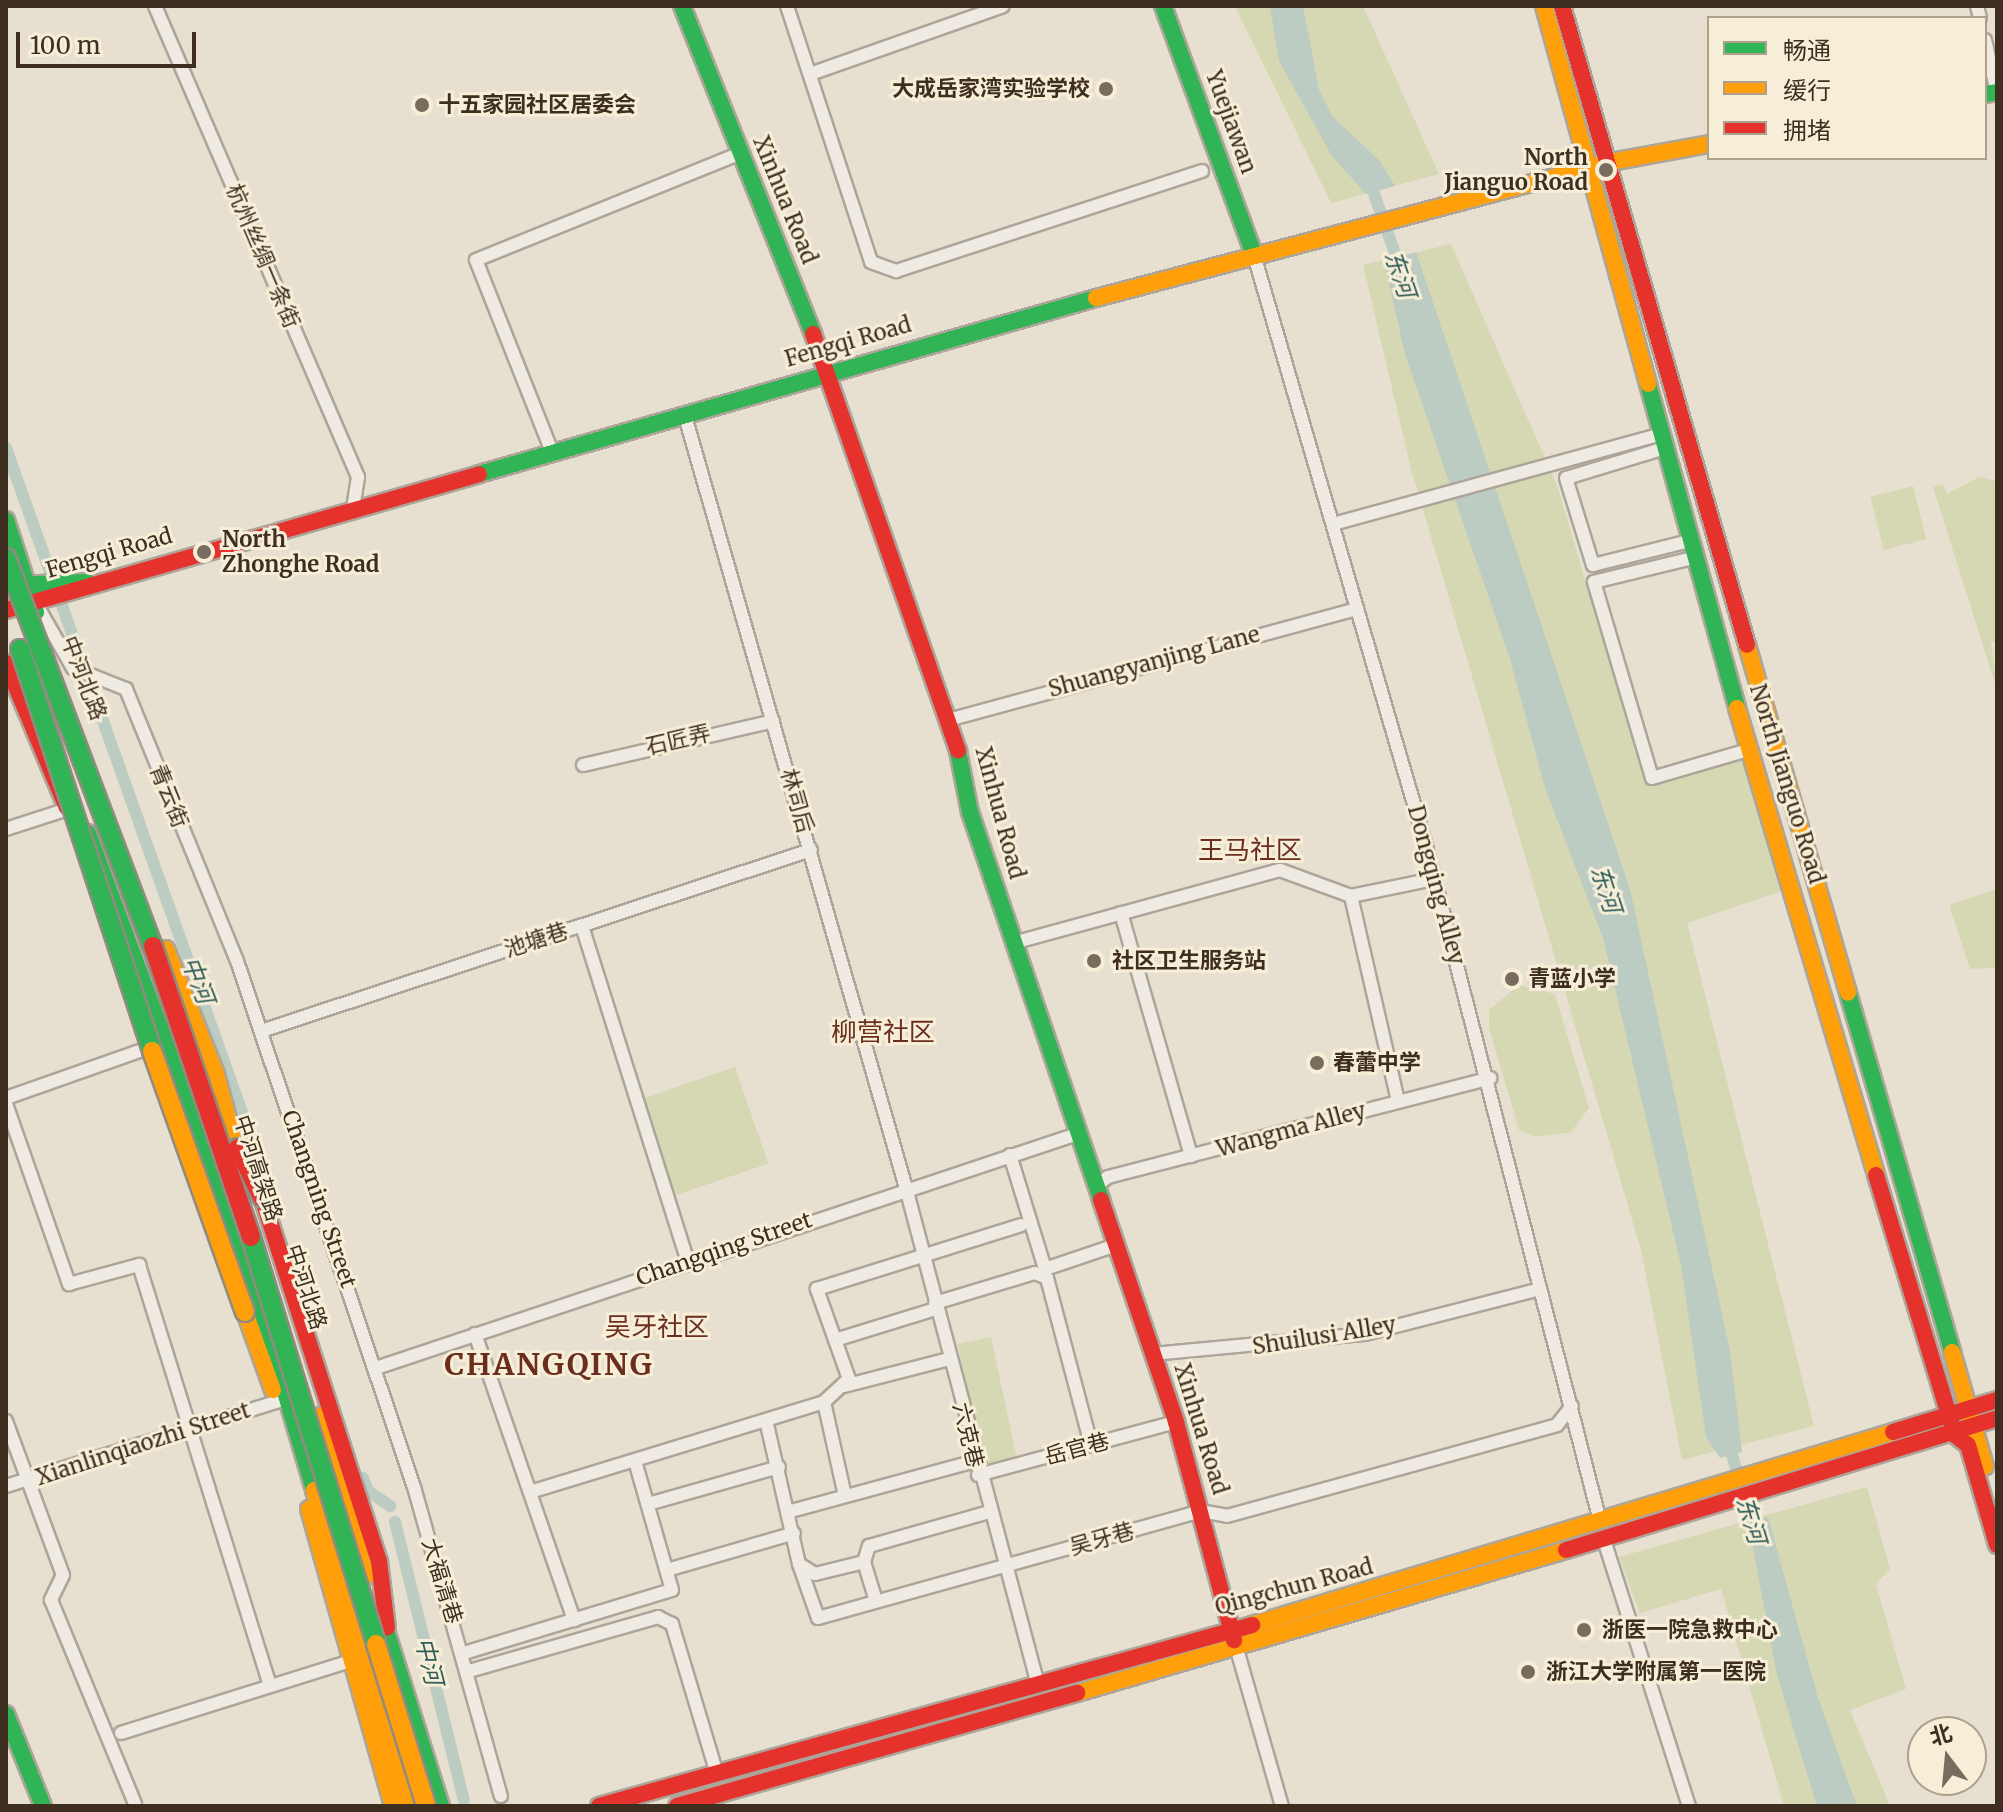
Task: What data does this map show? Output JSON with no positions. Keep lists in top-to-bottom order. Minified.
{"streets":{"main road":["Yuejiawan","Xinhua Road","Fengqi Road","中河北路","North Jianguo Road","中河高架路","Qingchun Road"],"street":["杭州丝绸一条街","Shuangyanjing Lane","石匠弄","青云街","林司后","Dongqing Alley","池塘巷","Wangma Alley","Changning Street","Changqing Street","Shuilusi Alley","六克巷","Xianlinqiaozhi Street","岳官巷","吴牙巷","大福清巷"]},"crossings":[["Yuejiawan","Fengqi Road"],["Yuejiawan","Dongqing Alley"],["Xinhua Road","Fengqi Road"],["Xinhua Road","Shuangyanjing Lane"],["Xinhua Road","Wangma Alley"],["Xinhua Road","Changqing Street"],["Xinhua Road","Shuilusi Alley"],["Xinhua Road","岳官巷"],["Xinhua Road","吴牙巷"],["Xinhua Road","Qingchun Road"],["杭州丝绸一条街","Fengqi Road"],["Fengqi Road","中河北路"],["Fengqi Road","North Jianguo Road"],["Fengqi Road","青云街"],["Fengqi Road","林司后"],["Fengqi Road","Dongqing Alley"],["Fengqi Road","中河高架路"],["Shuangyanjing Lane","Dongqing Alley"],["中河北路","青云街"],["石匠弄","林司后"],["North Jianguo Road","Qingchun Road"],["青云街","池塘巷"],["青云街","Changning Street"],["林司后","池塘巷"],["林司后","Changqing Street"],["林司后","六克巷"],["Dongqing Alley","Wangma Alley"],["Dongqing Alley","Shuilusi Alley"],["Dongqing Alley","吴牙巷"],["Dongqing Alley","Qingchun Road"],["池塘巷","Changning Street"],["Changning Street","Changqing Street"],["Changning Street","大福清巷"],["Changqing Street","六克巷"],["Changqing Street","大福清巷"],["六克巷","岳官巷"],["六克巷","吴牙巷"],["六克巷","Qingchun Road"]],"districts":["王马社区","柳营社区","吴牙社区","CHANGQING"],"water":["东河","中河"],"places":["大成岳家湾实验学校","十五家园社区居委会","North Jianguo Road","North Zhonghe Road","社区卫生服务站","青蓝小学","春蕾中学","浙医一院急救中心","浙江大学附属第一医院"],"legend":["畅通","缓行","拥堵"],"scale_bar":"100 m","north":"top"}
